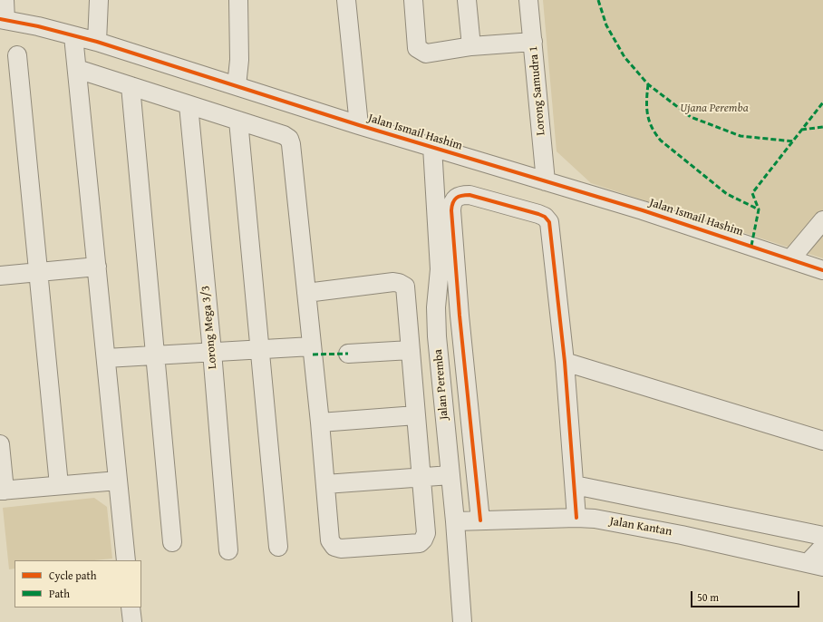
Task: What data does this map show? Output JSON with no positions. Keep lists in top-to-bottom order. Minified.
{"streets":{"street":["Lorong Samudra 1","Jalan Ismail Hashim","Lorong Mega 3/3","Jalan Peremba","Jalan Kantan"]},"crossings":[["Lorong Samudra 1","Jalan Ismail Hashim"],["Jalan Ismail Hashim","Jalan Peremba"],["Jalan Peremba","Jalan Kantan"]],"parks":["Ujana Peremba"],"legend":["Cycle path","Path"],"scale_bar":"50 m"}
